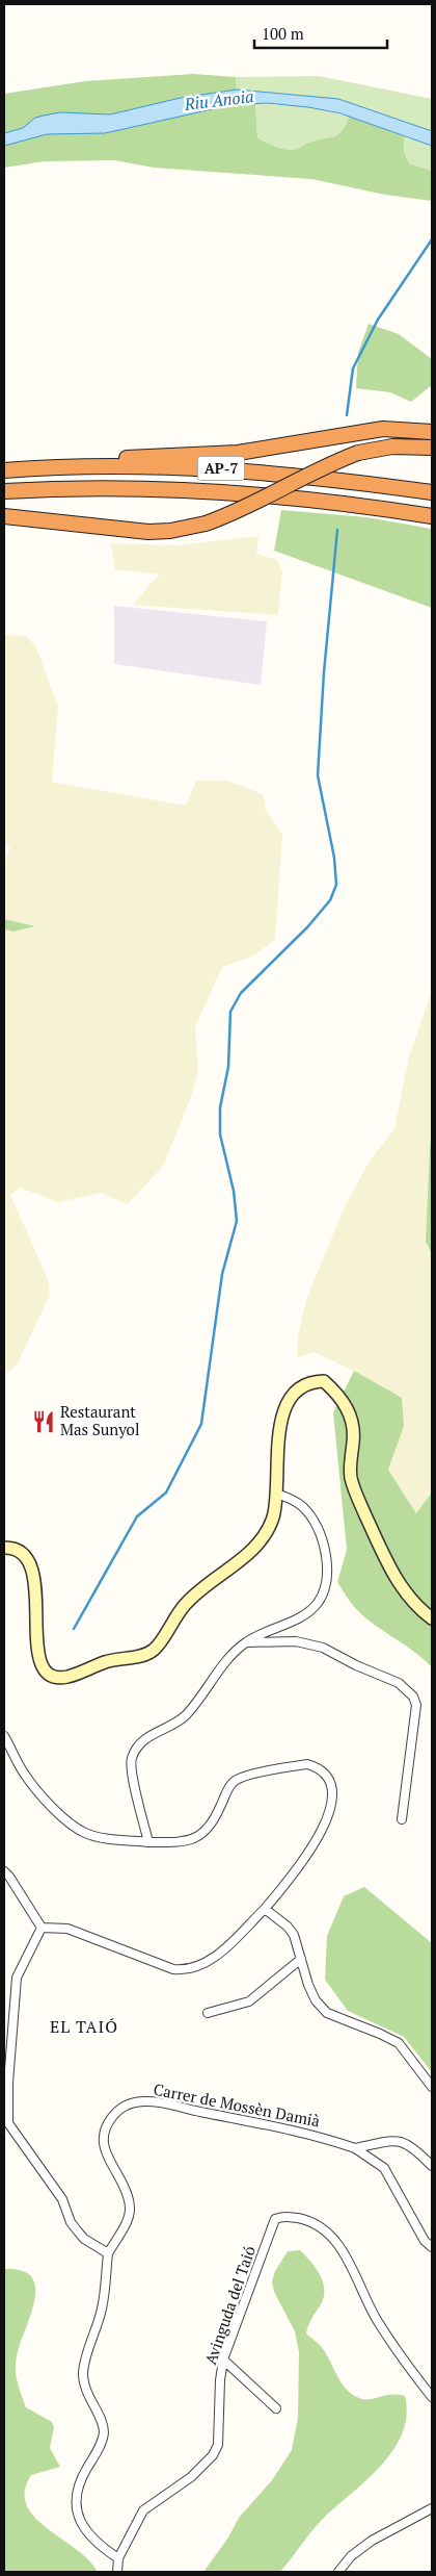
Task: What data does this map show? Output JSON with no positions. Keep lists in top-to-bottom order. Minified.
{"streets":{"highway":["AP-7"],"street":["Carrer de Mossèn Damià","Avinguda del Taió"]},"districts":["EL TAIÓ"],"water":["Riu Anoia"],"places":{"restaurant":["Restaurant Mas Sunyol"]},"scale_bar":"100 m"}
